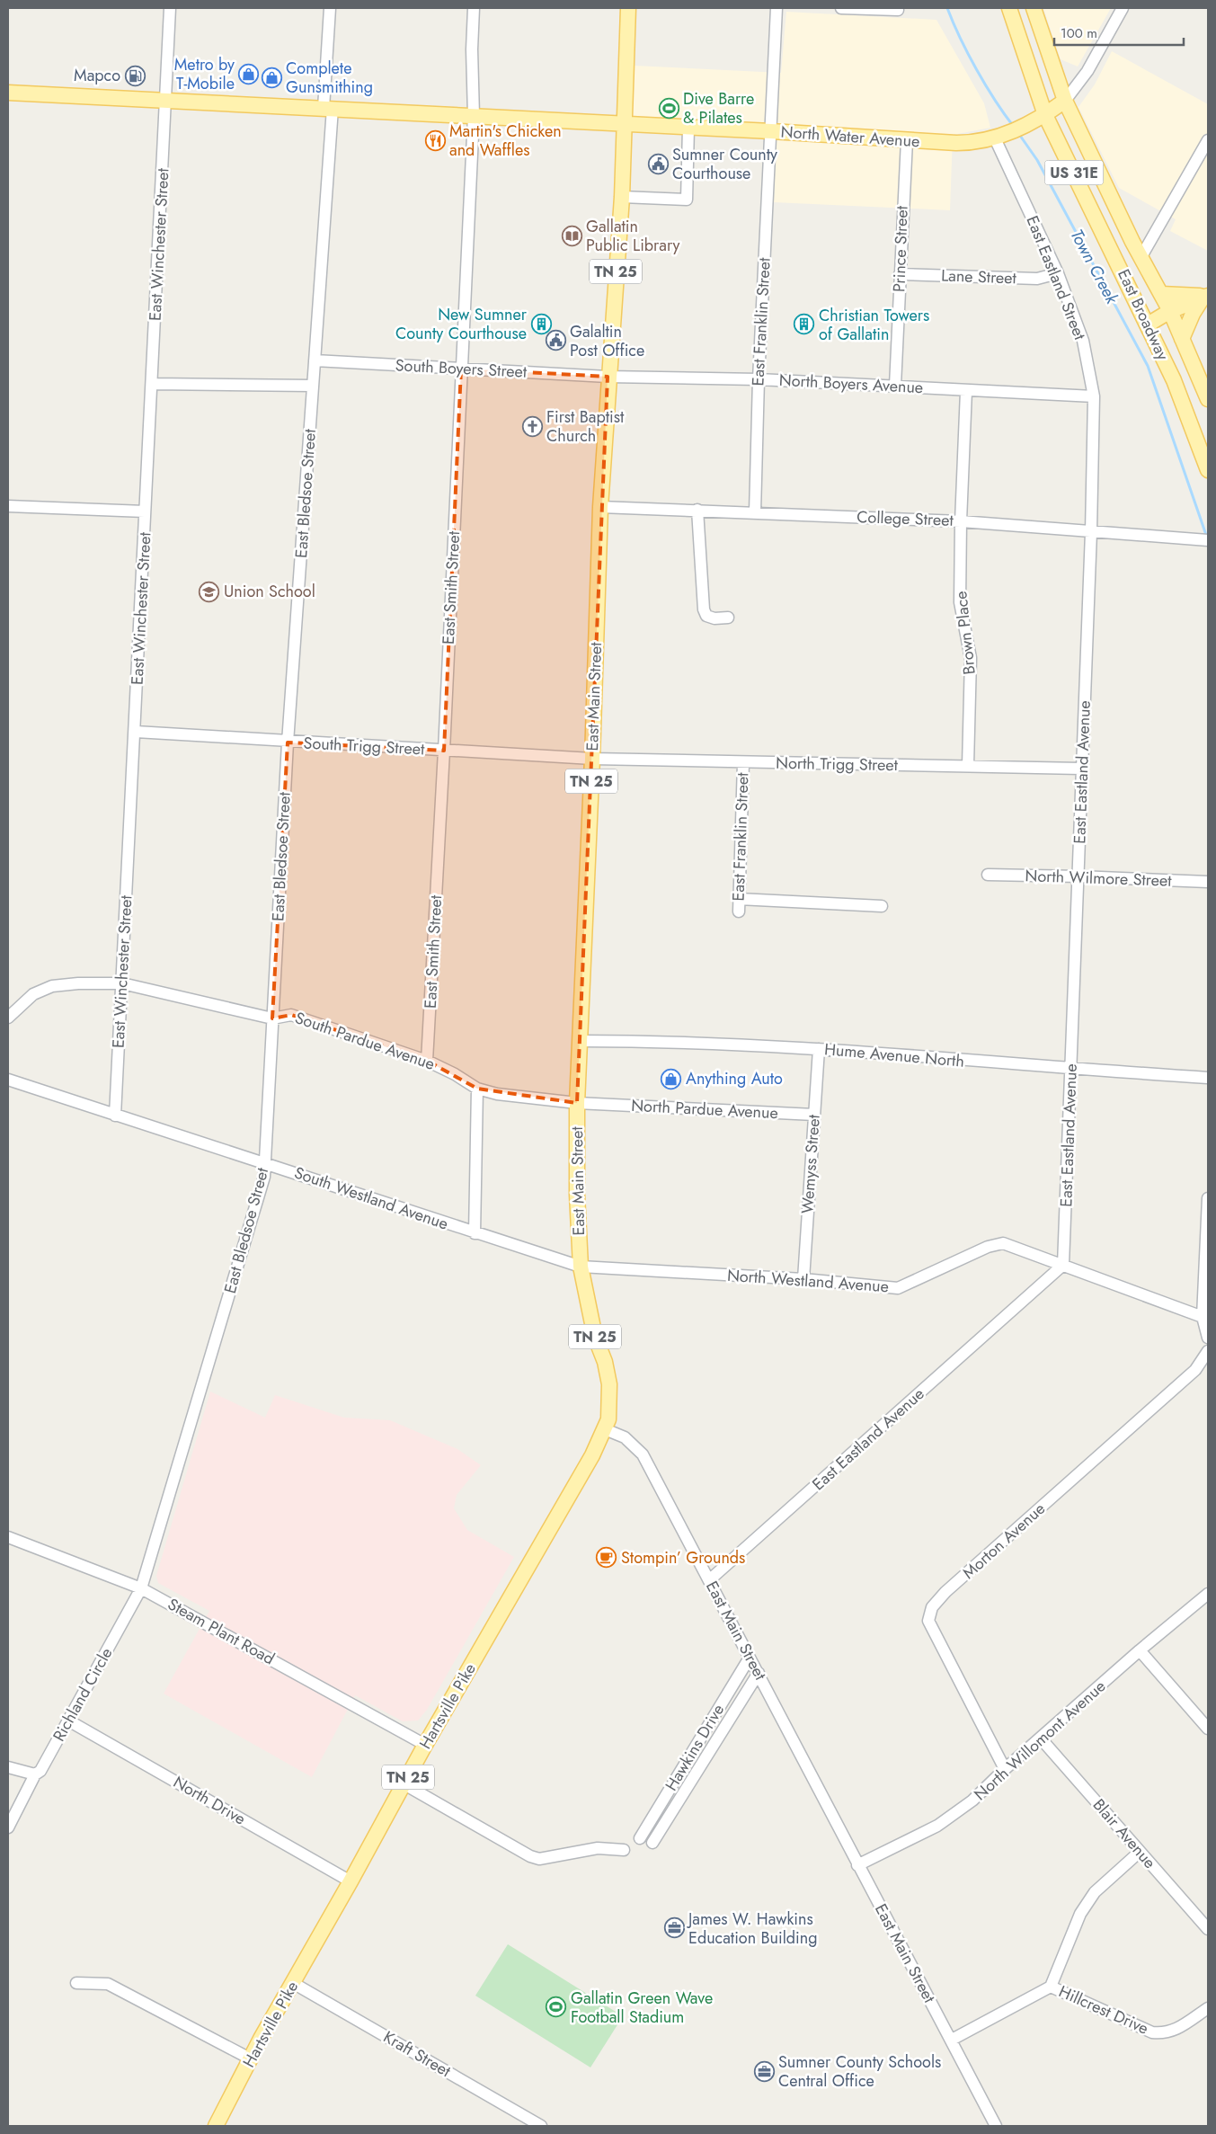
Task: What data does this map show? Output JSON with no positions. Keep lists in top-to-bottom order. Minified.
{"streets":{"main road":["North Water Avenue","US 31E","TN 25","East Broadway","East Main Street","Hartsville Pike"],"street":["East Winchester Street","Prince Street","Lane Street","East Eastland Street","East Franklin Street","South Boyers Street","North Boyers Avenue","East Bledsoe Street","College Street","East Smith Street","Brown Place","South Trigg Street","North Trigg Street","East Eastland Avenue","North Wilmore Street","South Pardue Avenue","Hume Avenue North","North Pardue Avenue","Wemyss Street","South Westland Avenue","North Westland Avenue","Morton Avenue","Steam Plant Road","Richland Circle","North Willomont Avenue","Hawkins Drive","North Drive","Blair Avenue","Hillcrest Drive","Kraft Street"]},"crossings":[["North Water Avenue","US 31E"],["North Water Avenue","East Winchester Street"],["North Water Avenue","Prince Street"],["North Water Avenue","TN 25"],["North Water Avenue","East Eastland Street"],["North Water Avenue","East Broadway"],["North Water Avenue","East Franklin Street"],["North Water Avenue","East Bledsoe Street"],["North Water Avenue","East Smith Street"],["North Water Avenue","East Main Street"],["US 31E","East Broadway"],["East Winchester Street","South Trigg Street"],["East Winchester Street","South Pardue Avenue"],["East Winchester Street","South Westland Avenue"],["Prince Street","Lane Street"],["Prince Street","North Boyers Avenue"],["TN 25","East Main Street"],["Lane Street","East Eastland Street"],["East Eastland Street","North Boyers Avenue"],["East Eastland Street","College Street"],["East Eastland Street","East Eastland Avenue"],["East Franklin Street","North Boyers Avenue"],["East Franklin Street","College Street"],["East Franklin Street","North Trigg Street"],["South Boyers Street","North Boyers Avenue"],["South Boyers Street","East Bledsoe Street"],["South Boyers Street","East Smith Street"],["South Boyers Street","East Main Street"],["North Boyers Avenue","Brown Place"],["North Boyers Avenue","East Main Street"],["East Bledsoe Street","South Trigg Street"],["East Bledsoe Street","South Pardue Avenue"],["East Bledsoe Street","South Westland Avenue"],["East Bledsoe Street","Steam Plant Road"],["East Bledsoe Street","Richland Circle"],["College Street","Brown Place"],["College Street","East Main Street"],["College Street","East Eastland Avenue"],["East Smith Street","South Trigg Street"],["East Smith Street","South Pardue Avenue"],["Brown Place","North Trigg Street"],["East Main Street","South Trigg Street"],["East Main Street","North Trigg Street"],["East Main Street","East Eastland Avenue"],["East Main Street","South Pardue Avenue"],["East Main Street","Hume Avenue North"],["East Main Street","South Westland Avenue"],["East Main Street","North Westland Avenue"],["East Main Street","Hartsville Pike"],["East Main Street","North Willomont Avenue"],["East Main Street","Hawkins Drive"],["East Main Street","Hillcrest Drive"],["South Trigg Street","North Trigg Street"],["North Trigg Street","East Eastland Avenue"],["East Eastland Avenue","North Wilmore Street"],["East Eastland Avenue","Hume Avenue North"],["East Eastland Avenue","North Westland Avenue"],["South Pardue Avenue","North Pardue Avenue"],["Hume Avenue North","Wemyss Street"],["North Pardue Avenue","Wemyss Street"],["Wemyss Street","North Westland Avenue"],["South Westland Avenue","North Westland Avenue"],["Morton Avenue","North Willomont Avenue"],["Steam Plant Road","Richland Circle"],["Steam Plant Road","Hartsville Pike"],["Richland Circle","North Drive"],["Hartsville Pike","North Drive"],["Hartsville Pike","Kraft Street"],["North Willomont Avenue","Blair Avenue"]],"water":["Town Creek"],"places":{"shop":["Metro by T-Mobile","Complete Gunsmithing","Anything Auto"],"fuel station":["Mapco"],"sports":["Dive Barre & Pilates","Gallatin Green Wave Football Stadium"],"restaurant":["Martin's Chicken and Waffles"],"public building":["Sumner County Courthouse","Galaltin Post Office"],"library":["Gallatin Public Library"],"building":["New Sumner County Courthouse","Christian Towers of Gallatin"],"church":["First Baptist Church"],"school or university":["Union School"],"cafe":["Stompin’ Grounds"],"office":["James W. Hawkins Education Building","Sumner County Schools Central Office"]},"scale_bar":"100 m"}
